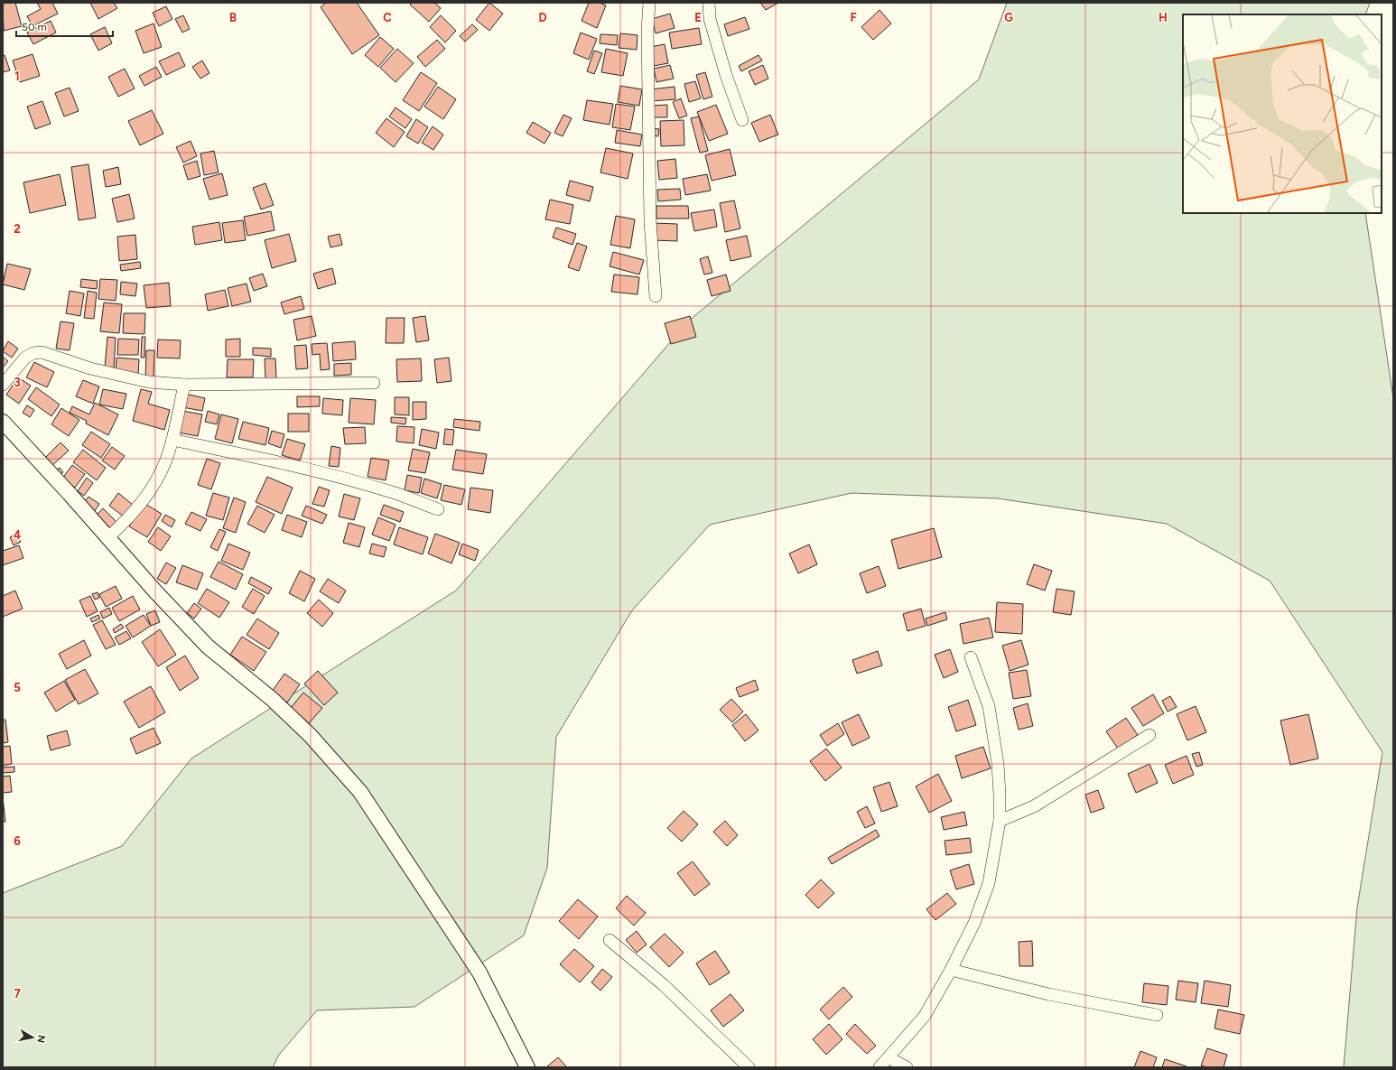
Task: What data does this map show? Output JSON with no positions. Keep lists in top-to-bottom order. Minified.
{"scale_bar":"50 m","north":"right","grid":{"columns":["B","C","D","E","F","G","H"],"rows":["1","2","3","4","5","6","7"]}}
